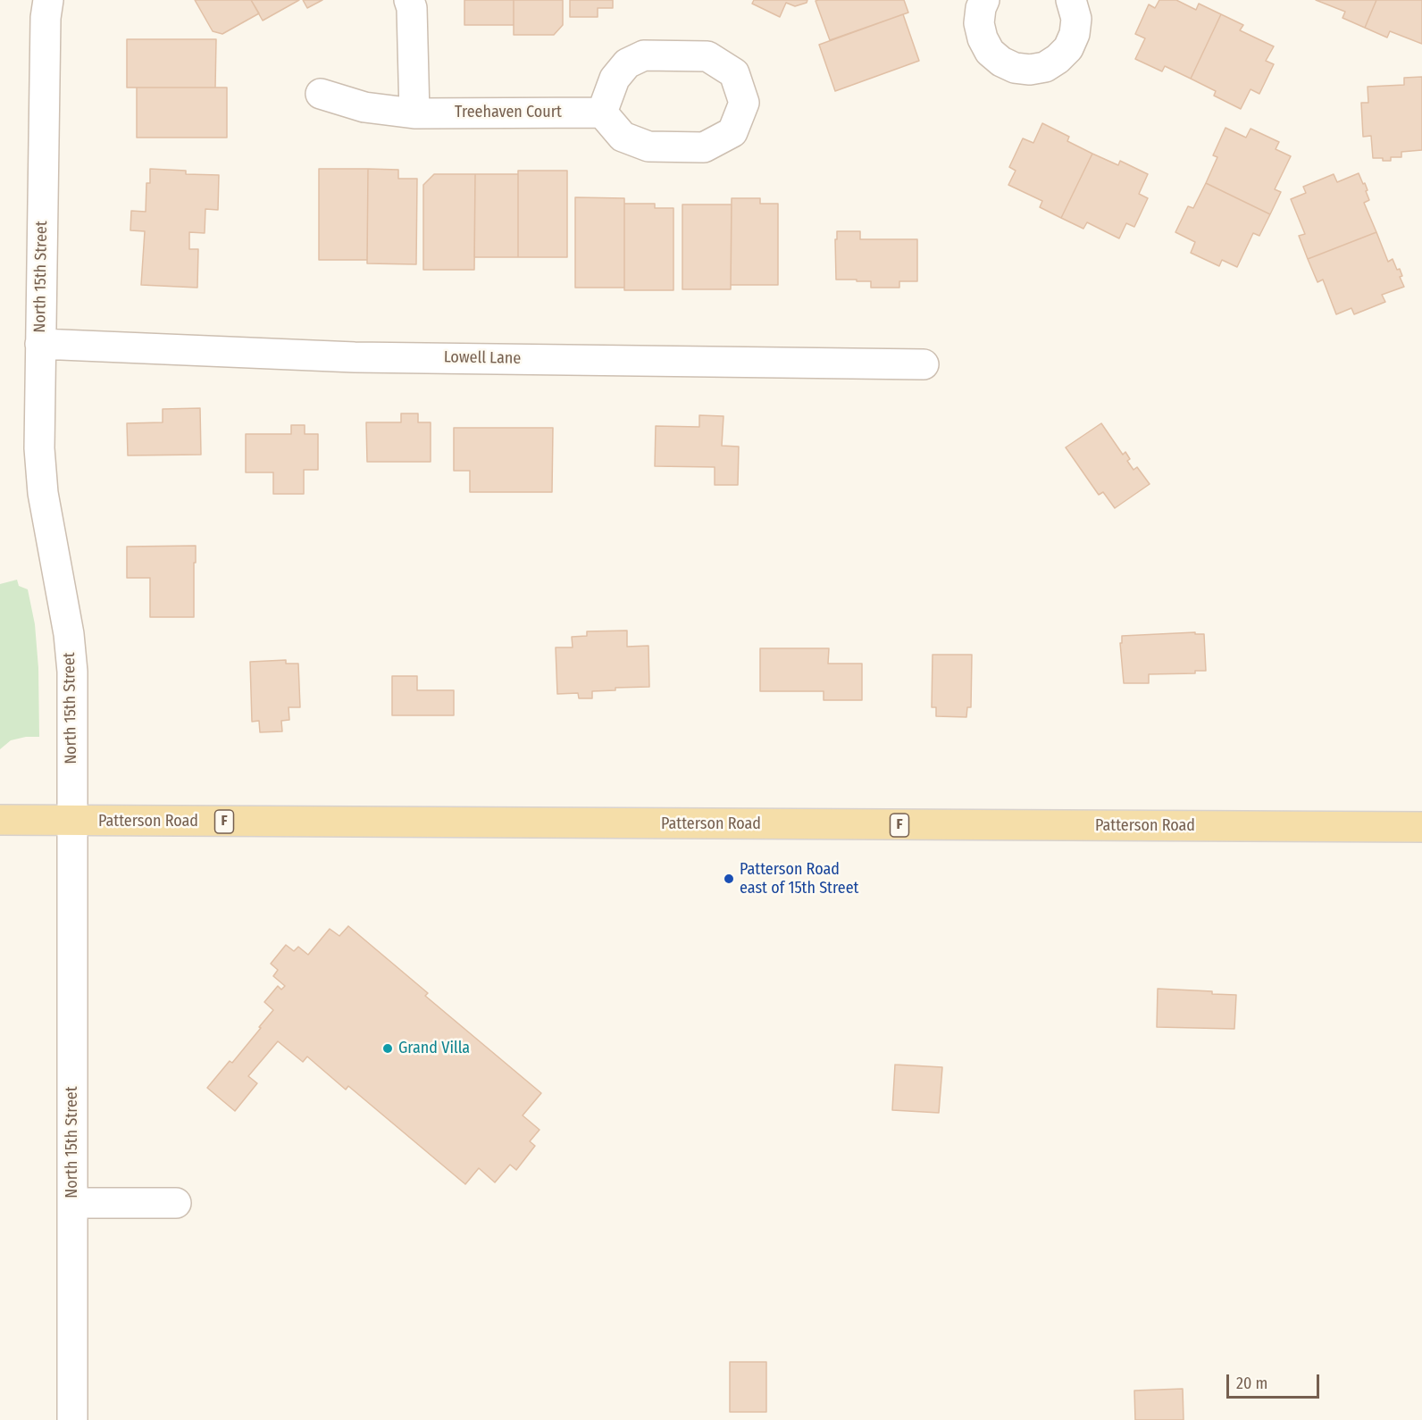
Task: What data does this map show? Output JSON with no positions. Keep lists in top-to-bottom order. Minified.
{"streets":{"main road":["Patterson Road","F"],"street":["Treehaven Court","North 15th Street","Lowell Lane"]},"crossings":[["North 15th Street","Lowell Lane"],["North 15th Street","Patterson Road"]],"places":["Patterson Road east of 15th Street","Grand Villa"],"scale_bar":"20 m"}
